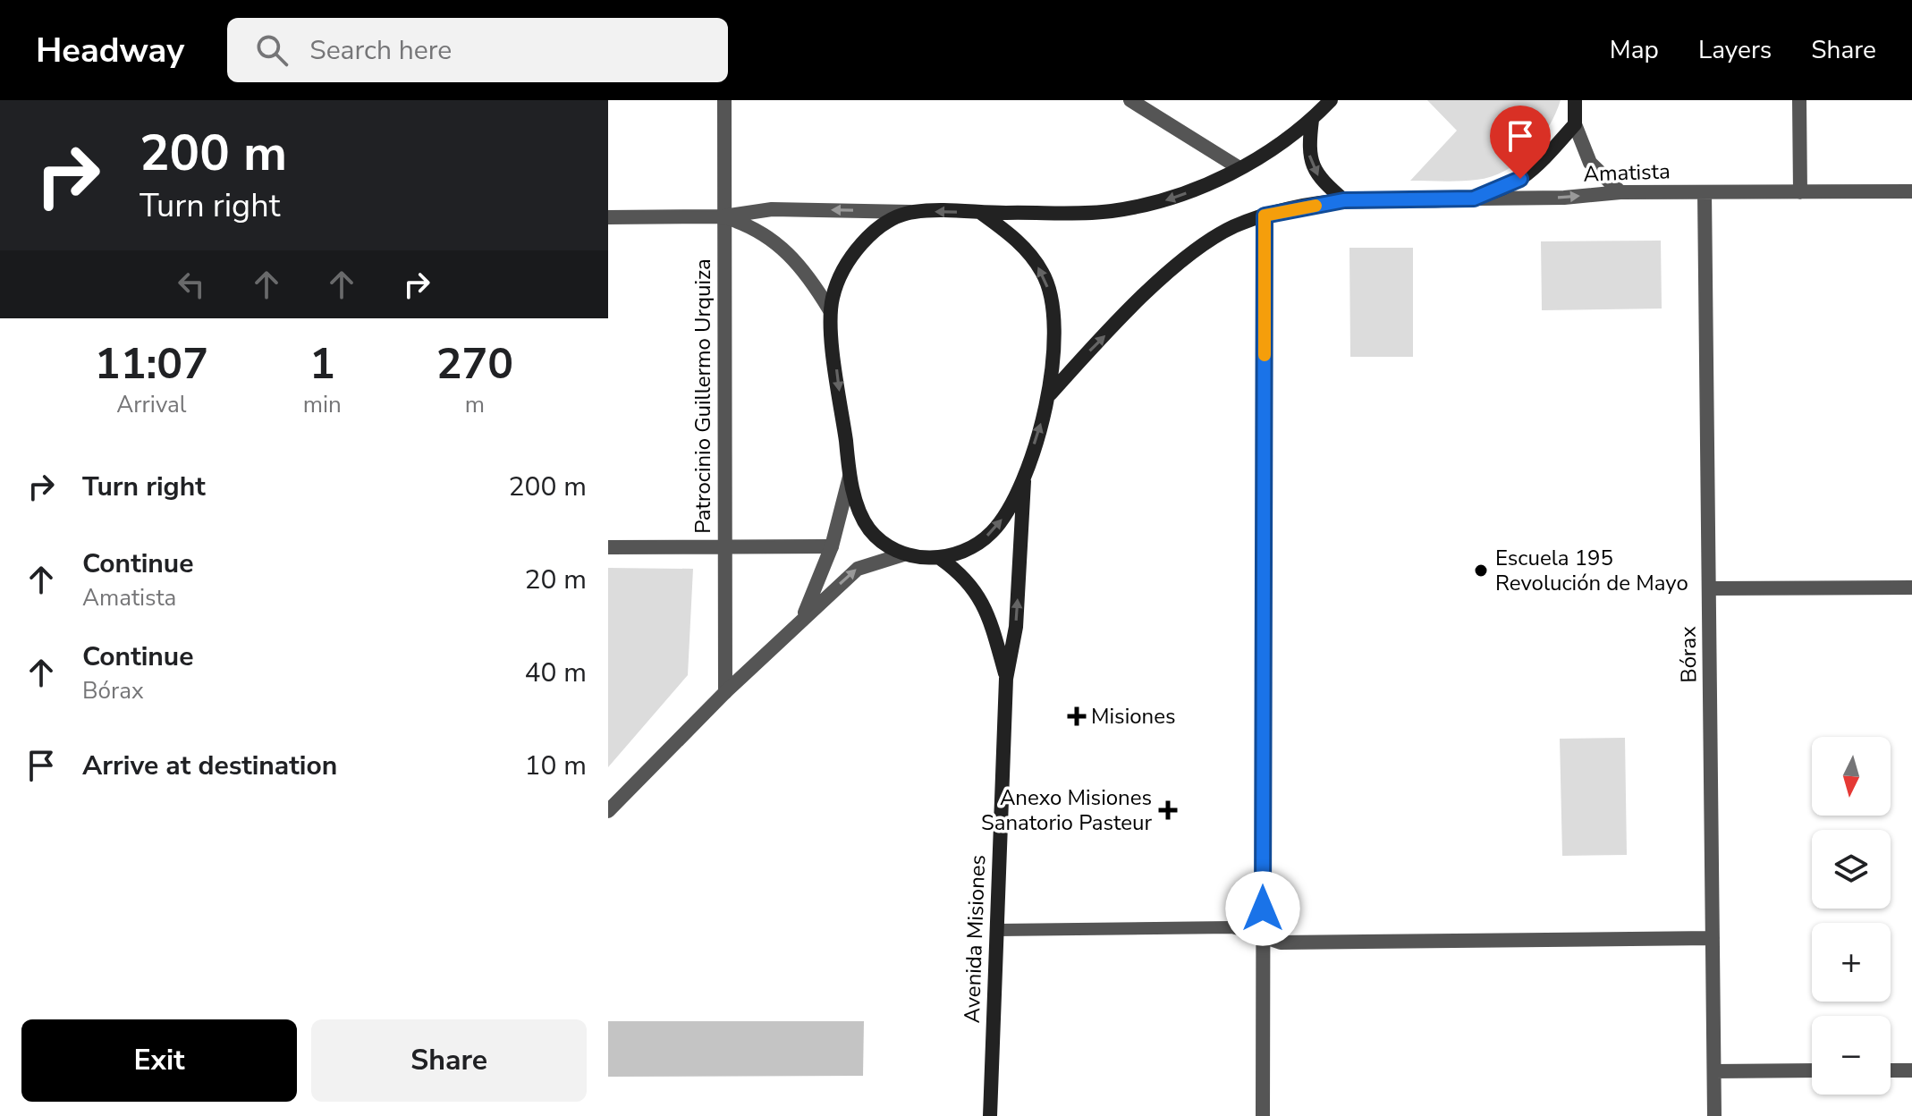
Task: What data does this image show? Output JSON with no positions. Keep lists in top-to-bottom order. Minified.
{"streets":{"main road":["Amatista","Avenida Misiones"],"street":["Patrocinio Guillermo Urquiza","Bórax"]},"crossings":[["Amatista","Bórax"]],"one_way":["Amatista"],"places":{"other":["Escuela 195 Revolución de Mayo"],"health":["Misiones","Anexo Misiones Sanatorio Pasteur"]},"north":"bottom","page":{"header":"Headway","search":"Search here","nav":["Map","Layers","Share"],"turn":["200 m","Turn right"],"eta":["11:07","Arrival","1","min","270","m"],"list":[{"name":"Turn right","value":"200 m"},{"name":"Continue","note":"Amatista","value":"20 m"},{"name":"Continue","note":"Bórax","value":"40 m"},{"name":"Arrive at destination","value":"10 m"}],"map_buttons":["+","−"],"buttons":["Exit","Share"]}}
